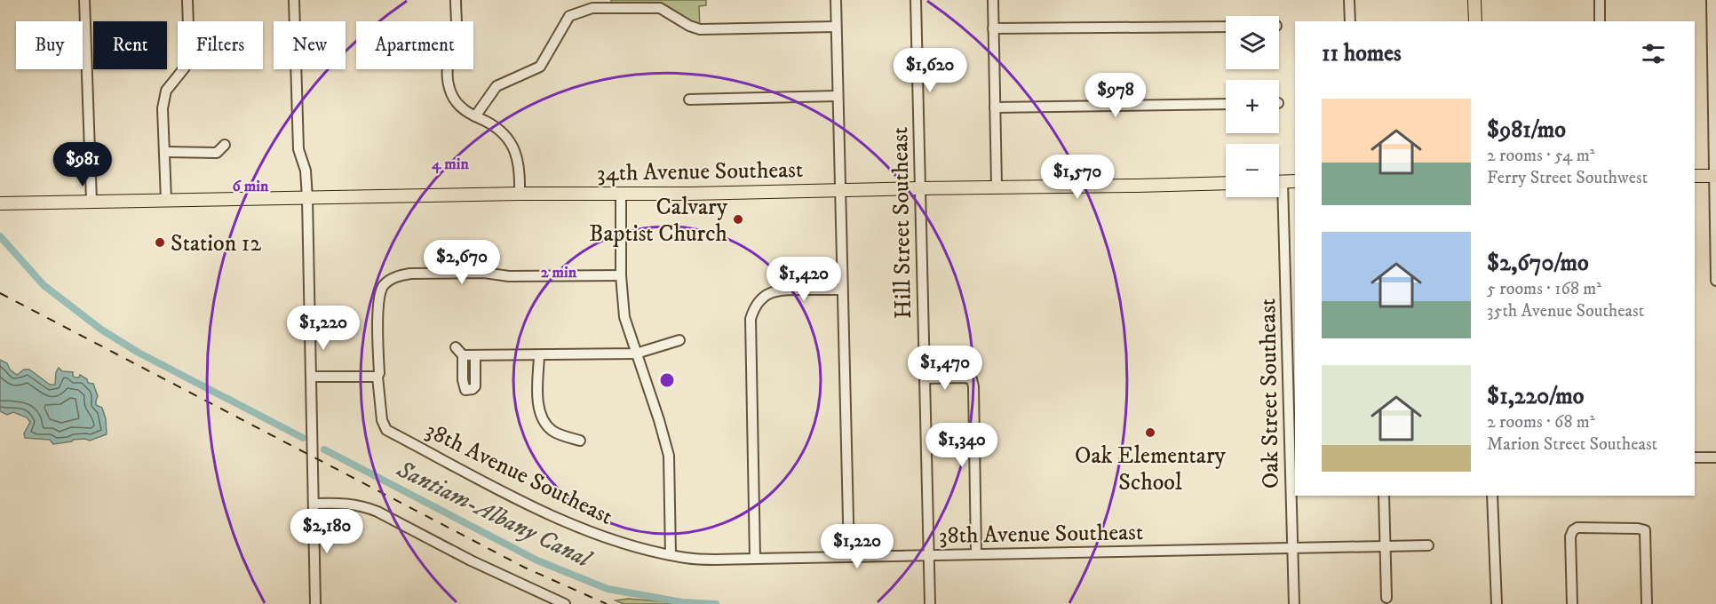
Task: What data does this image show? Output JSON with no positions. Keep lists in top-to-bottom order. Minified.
{"streets":{"main road":["34th Avenue Southeast"],"street":["Hill Street Southeast","Oak Street Southeast","38th Avenue Southeast"]},"crossings":[["34th Avenue Southeast","Hill Street Southeast"],["Hill Street Southeast","38th Avenue Southeast"],["Oak Street Southeast","38th Avenue Southeast"]],"water":["Santiam-Albany Canal"],"places":["Calvary Baptist Church","Station 12","Oak Elementary School"],"page":{"map_buttons":["+","−"],"chip":["Buy","Rent","Filters","New","Apartment"],"heading":"11 homes","price":["$1,620","$978","$981","$1,570","$2,670","$1,420","$1,220","$1,470","$1,340","$2,180","$1,220"],"list":[{"name":"$981/mo","note":"2 rooms · 54 m² · Ferry Street Southwest"},{"name":"$2,670/mo","note":"5 rooms · 168 m² · 35th Avenue Southeast"},{"name":"$1,220/mo","note":"2 rooms · 68 m² · Marion Street Southeast"}]},"rings":["4 min","6 min","2 min"]}
